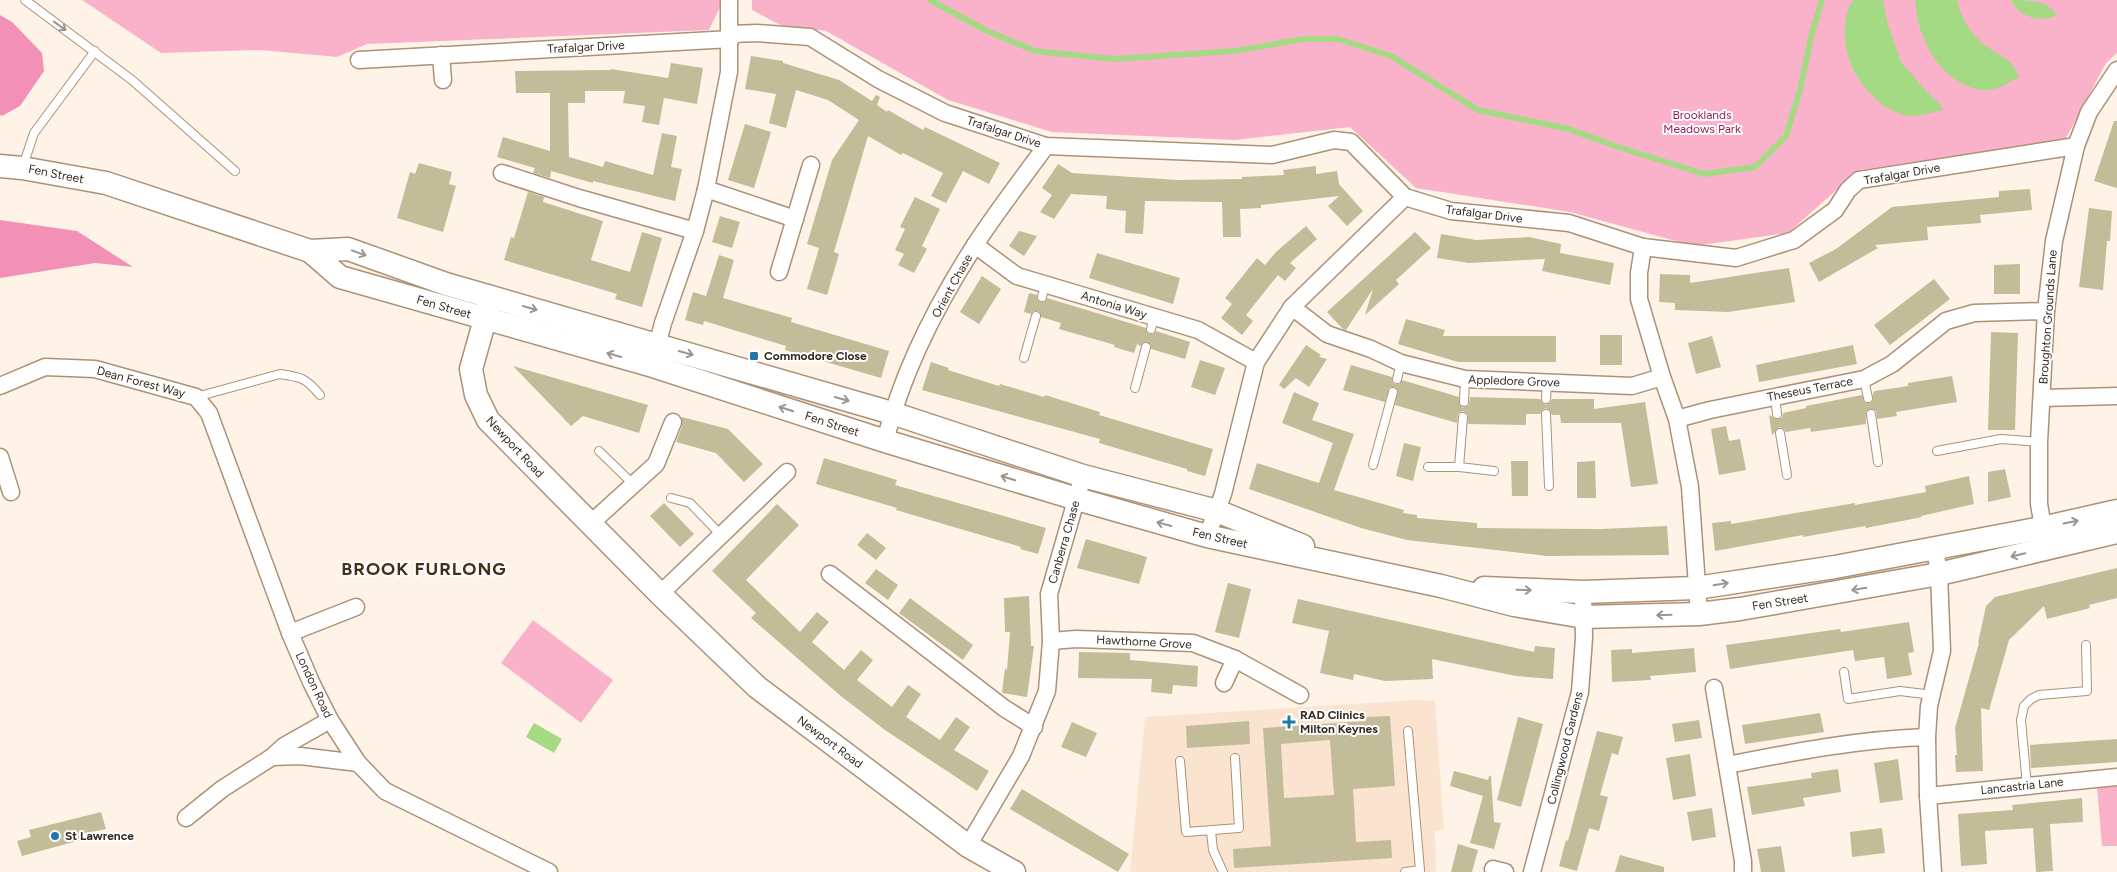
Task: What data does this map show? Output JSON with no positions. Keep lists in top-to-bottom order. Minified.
{"streets":{"street":["Trafalgar Drive","Fen Street","Orient Chase","Antonia Way","Broughton Grounds Lane","Appledore Grove","Dean Forest Way","Theseus Terrace","Newport Road","Canberra Chase","Hawthorne Grove","London Road","Collingwood Gardens","Lancastria Lane"]},"crossings":[["Trafalgar Drive","Orient Chase"],["Trafalgar Drive","Broughton Grounds Lane"],["Fen Street","Orient Chase"],["Fen Street","Broughton Grounds Lane"],["Fen Street","Newport Road"],["Fen Street","Canberra Chase"],["Fen Street","Collingwood Gardens"],["Orient Chase","Antonia Way"],["Broughton Grounds Lane","Theseus Terrace"],["Dean Forest Way","London Road"],["Newport Road","Canberra Chase"],["Canberra Chase","Hawthorne Grove"]],"districts":["BROOK FURLONG"],"parks":["Brooklands Meadows Park"],"places":{"transit":["Commodore Close"],"health":["RAD Clinics Milton Keynes"],"other":["St Lawrence"]}}
